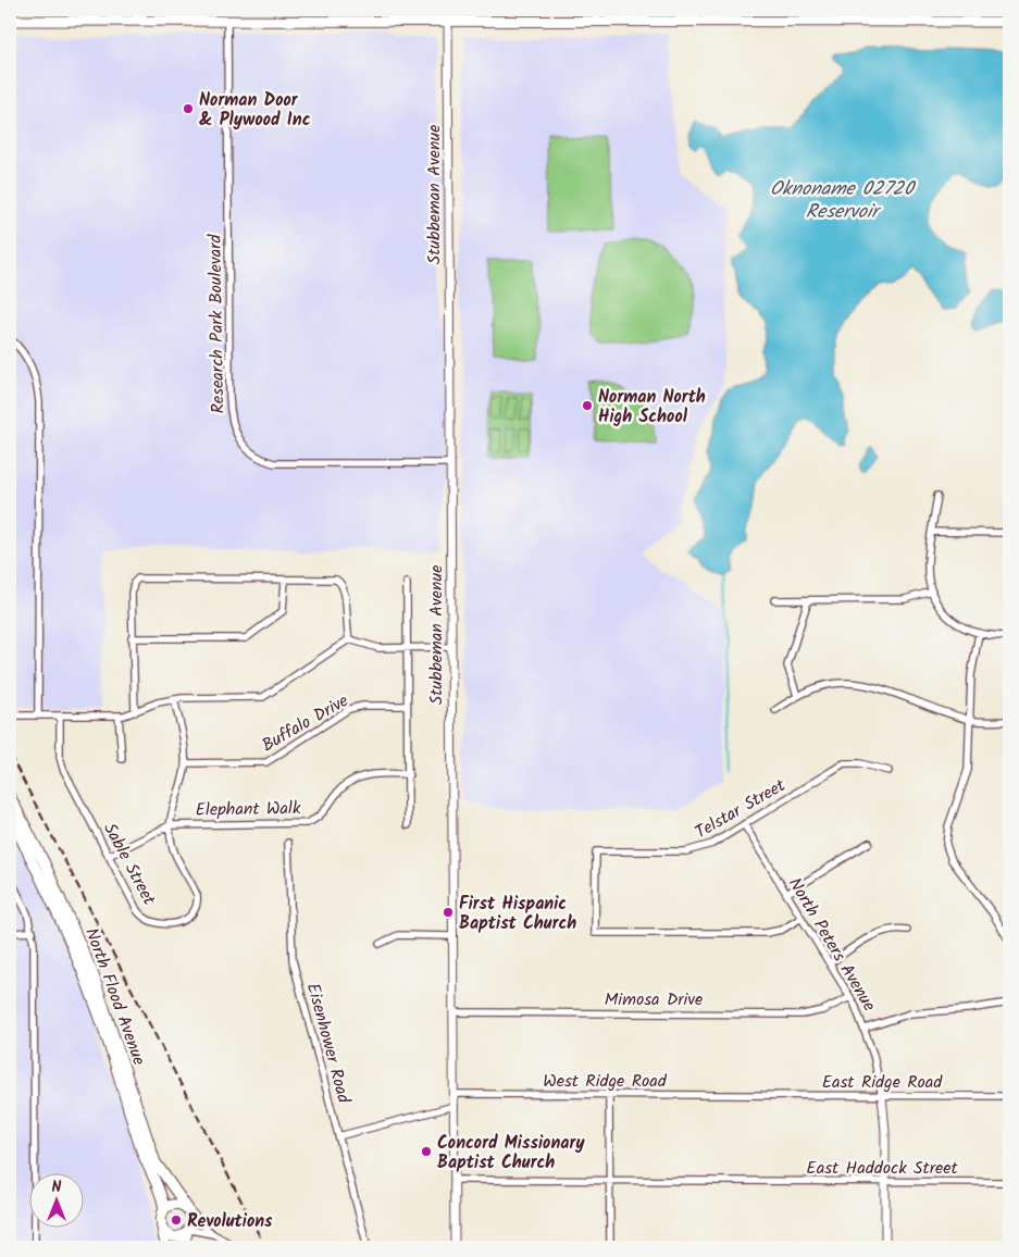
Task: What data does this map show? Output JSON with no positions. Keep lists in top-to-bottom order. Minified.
{"streets":{"main road":["North Flood Avenue"],"street":["Stubbeman Avenue","Research Park Boulevard","Buffalo Drive","Elephant Walk","Telstar Street","Sable Street","North Peters Avenue","Mimosa Drive","Eisenhower Road","West Ridge Road","East Ridge Road","East Haddock Street"]},"crossings":[["Stubbeman Avenue","Research Park Boulevard"],["Stubbeman Avenue","Mimosa Drive"],["Stubbeman Avenue","West Ridge Road"],["Stubbeman Avenue","East Haddock Street"],["Buffalo Drive","Sable Street"],["Elephant Walk","Sable Street"],["Telstar Street","North Peters Avenue"],["North Peters Avenue","Mimosa Drive"],["North Peters Avenue","East Ridge Road"],["North Peters Avenue","East Haddock Street"],["West Ridge Road","East Ridge Road"]],"water":["Oknoname 02720 Reservoir"],"places":["Norman Door & Plywood Inc","Norman North High School","First Hispanic Baptist Church","Concord Missionary Baptist Church","Revolutions"],"north":"top"}
